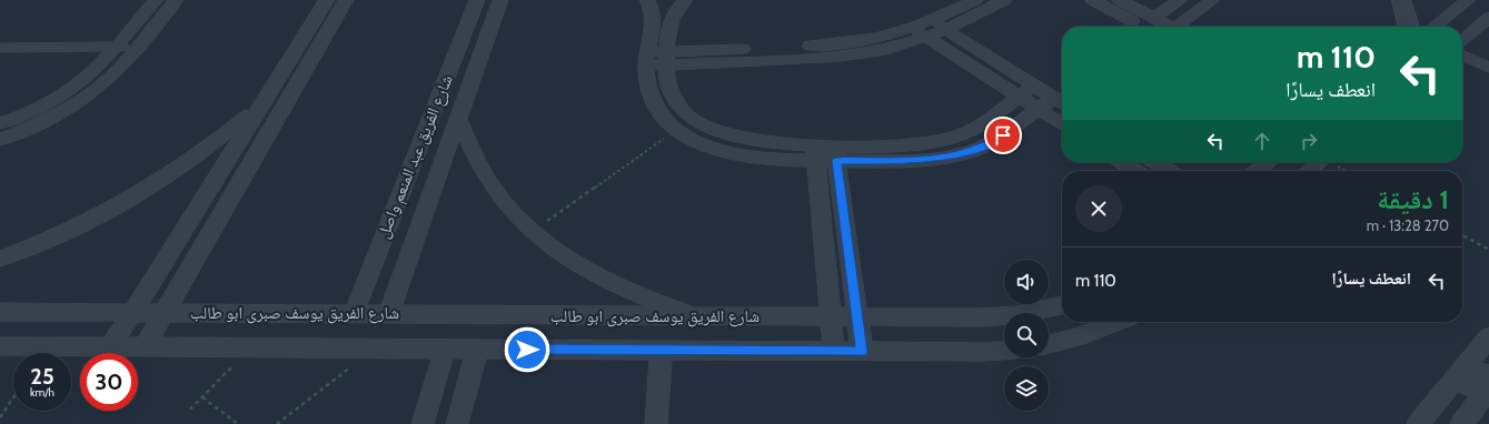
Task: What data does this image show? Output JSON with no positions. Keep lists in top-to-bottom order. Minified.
{"streets":{"street":["شارع الفريق عبد المنعم واصل","شارع الفريق يوسف صبرى ابو طالب"]},"crossings":[["شارع الفريق عبد المنعم واصل","شارع الفريق يوسف صبرى ابو طالب"]],"page":{"turn":["110 m","انعطف يسارًا"],"heading":["1 دقيقة","270 m · 13:28"],"list":[{"name":"انعطف يسارًا","value":"110 m"}],"speed":"25 km/h","limit":"30"}}
